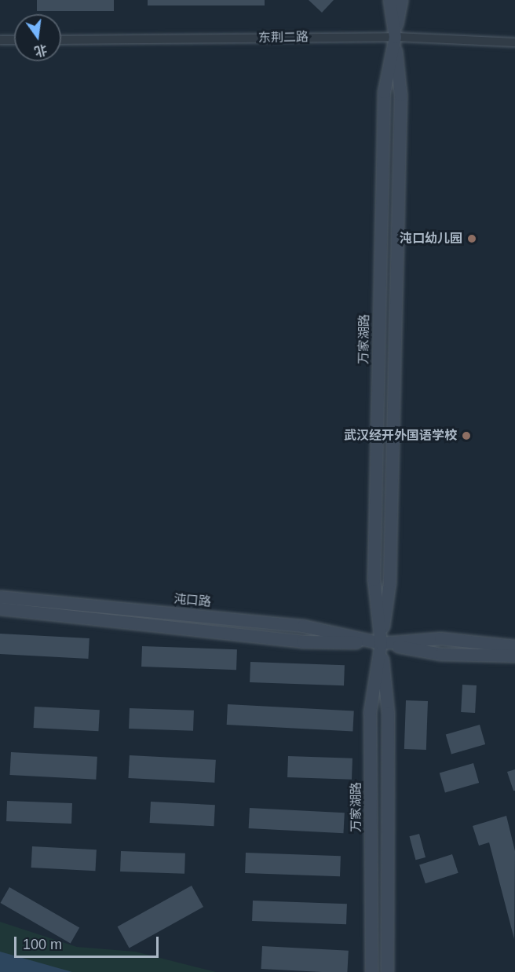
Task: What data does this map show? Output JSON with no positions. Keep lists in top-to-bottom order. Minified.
{"streets":{"main road":["万家湖路","沌口路"],"street":["东荆二路"]},"crossings":[["东荆二路","万家湖路"],["万家湖路","沌口路"]],"places":["沌口幼儿园","武汉经开外国语学校"],"scale_bar":"100 m","north":"bottom"}
